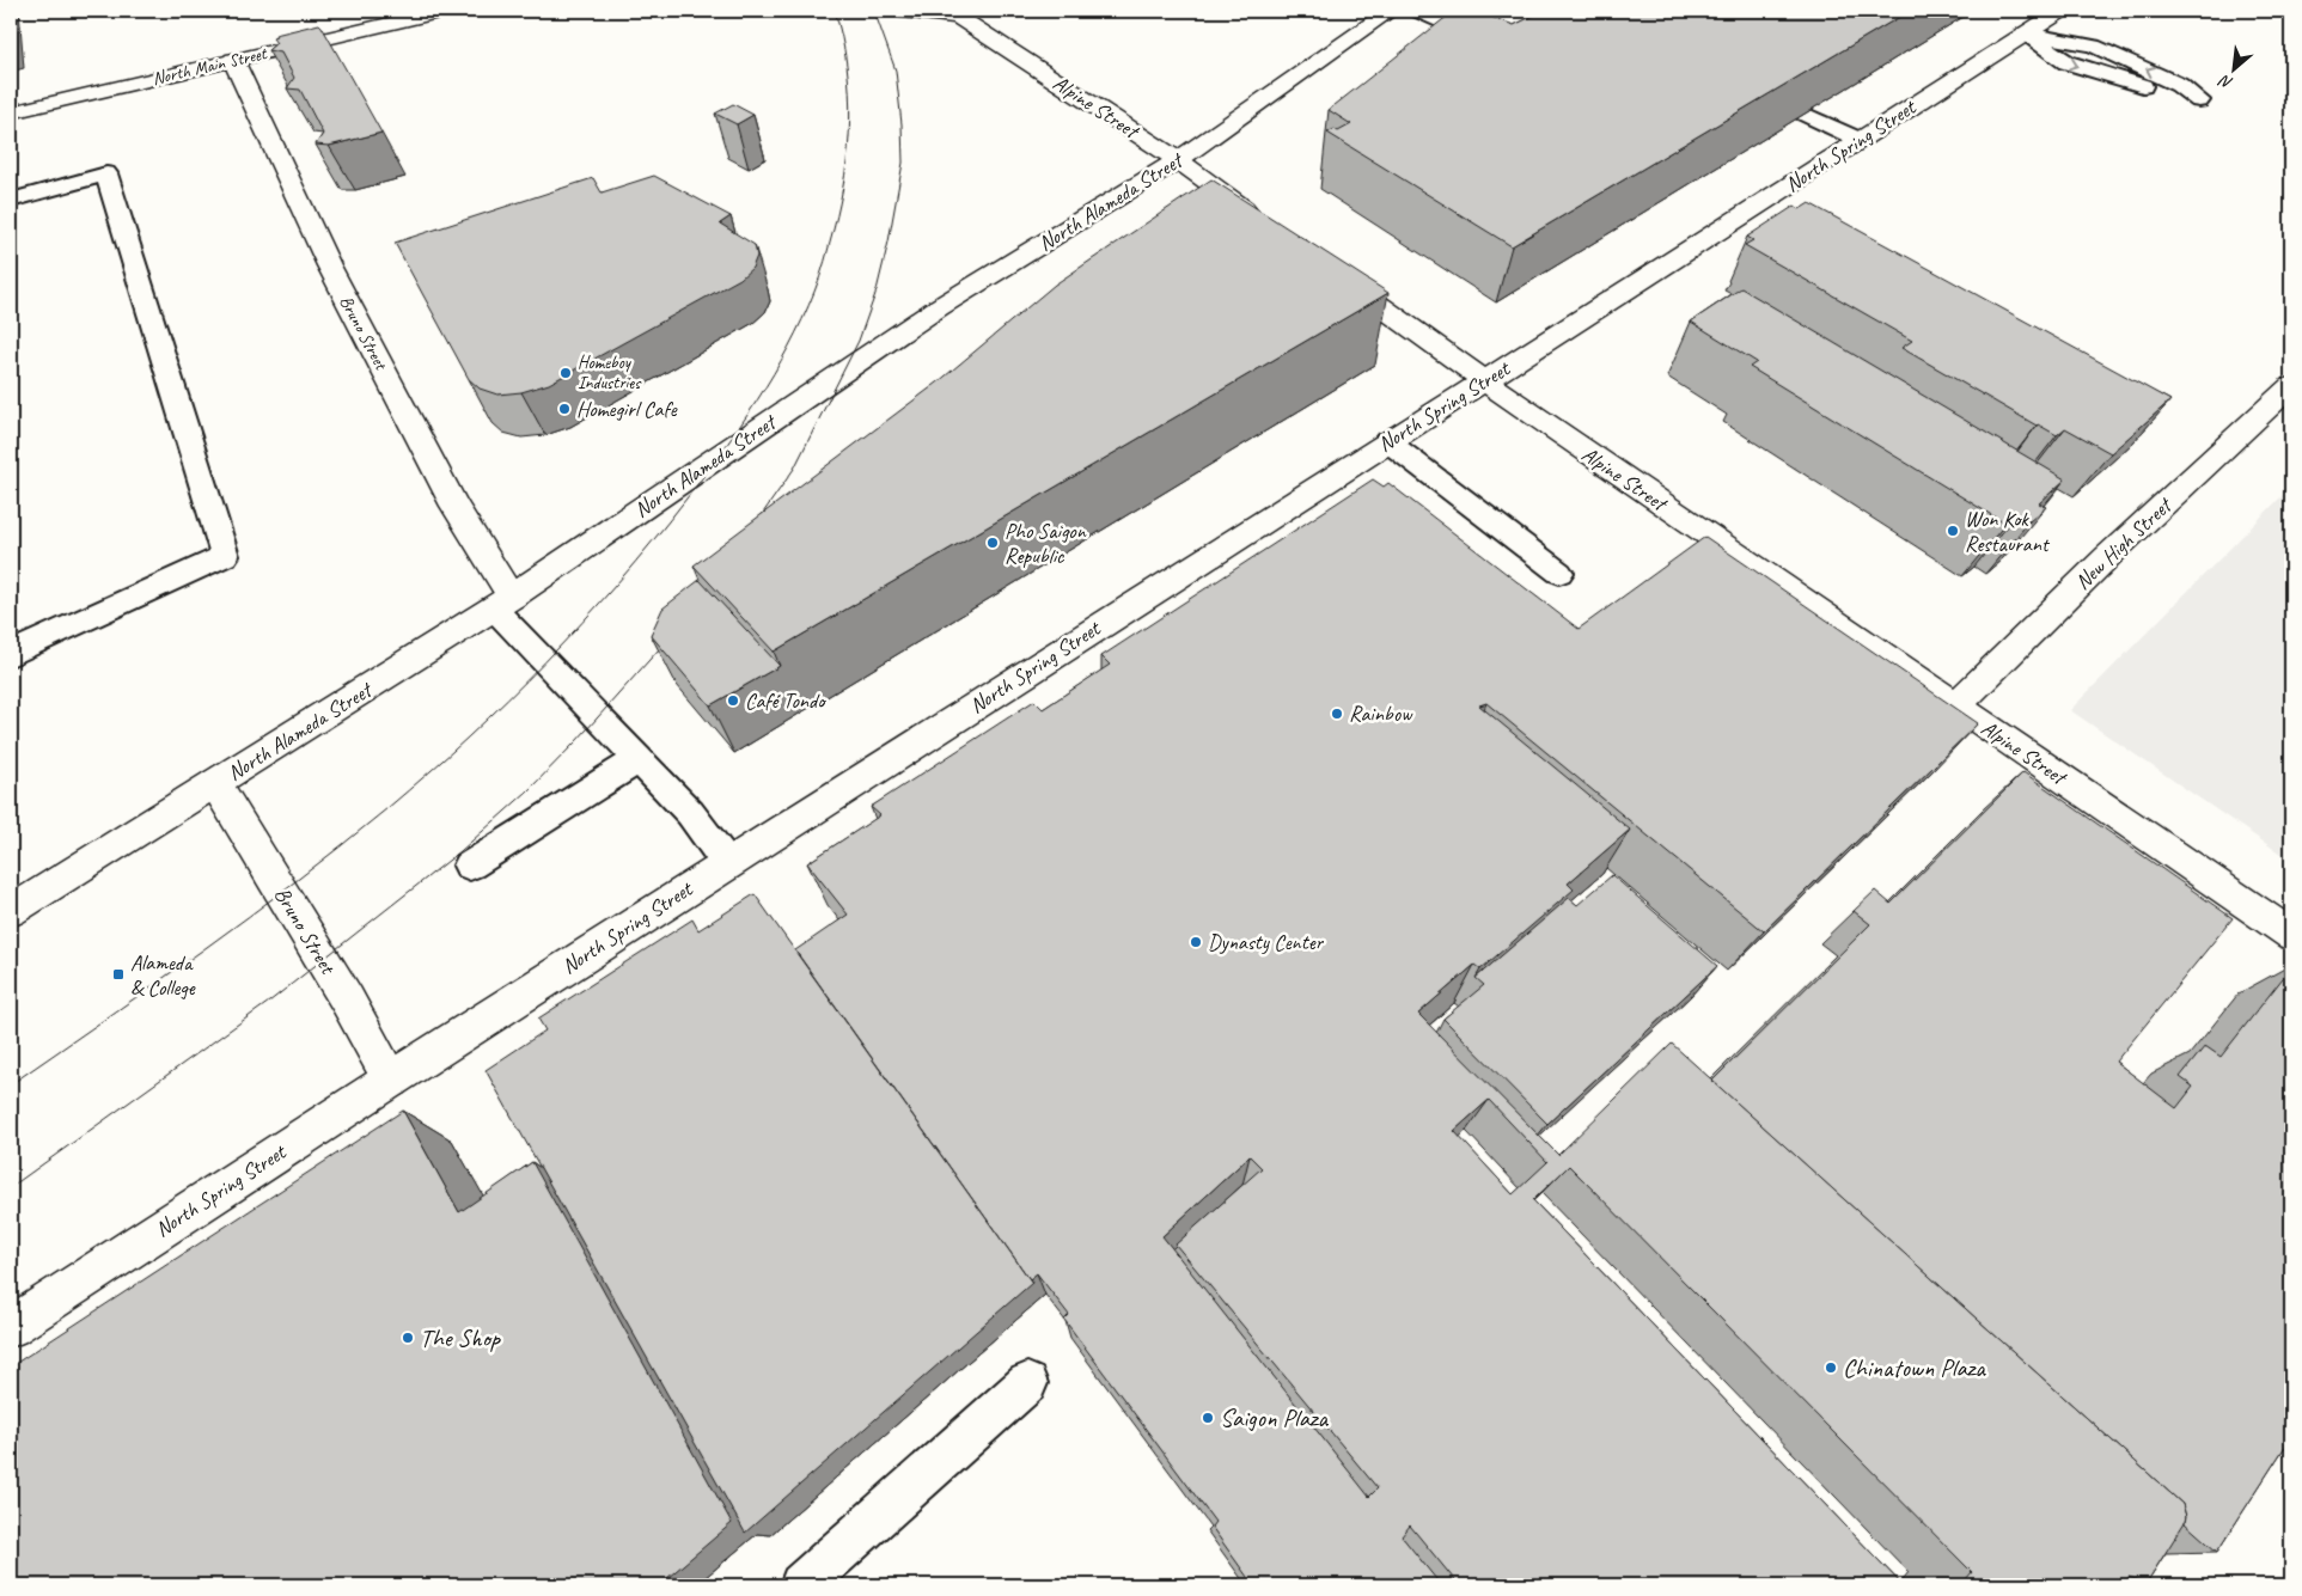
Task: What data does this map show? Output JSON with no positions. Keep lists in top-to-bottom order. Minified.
{"streets":{"street":["North Main Street","Alpine Street","North Spring Street","North Alameda Street","Bruno Street","New High Street"]},"crossings":[["North Main Street","Bruno Street"],["Alpine Street","North Spring Street"],["Alpine Street","North Alameda Street"],["Alpine Street","New High Street"],["North Spring Street","Bruno Street"],["North Alameda Street","Bruno Street"]],"places":{"other":["Homeboy Industries","Homegirl Cafe","Won Kok Restaurant","Pho Saigon Republic","Café Tondo","Rainbow","Dynasty Center","The Shop","Chinatown Plaza","Saigon Plaza"],"transit":["Alameda & College"]},"north":"bottom left"}
